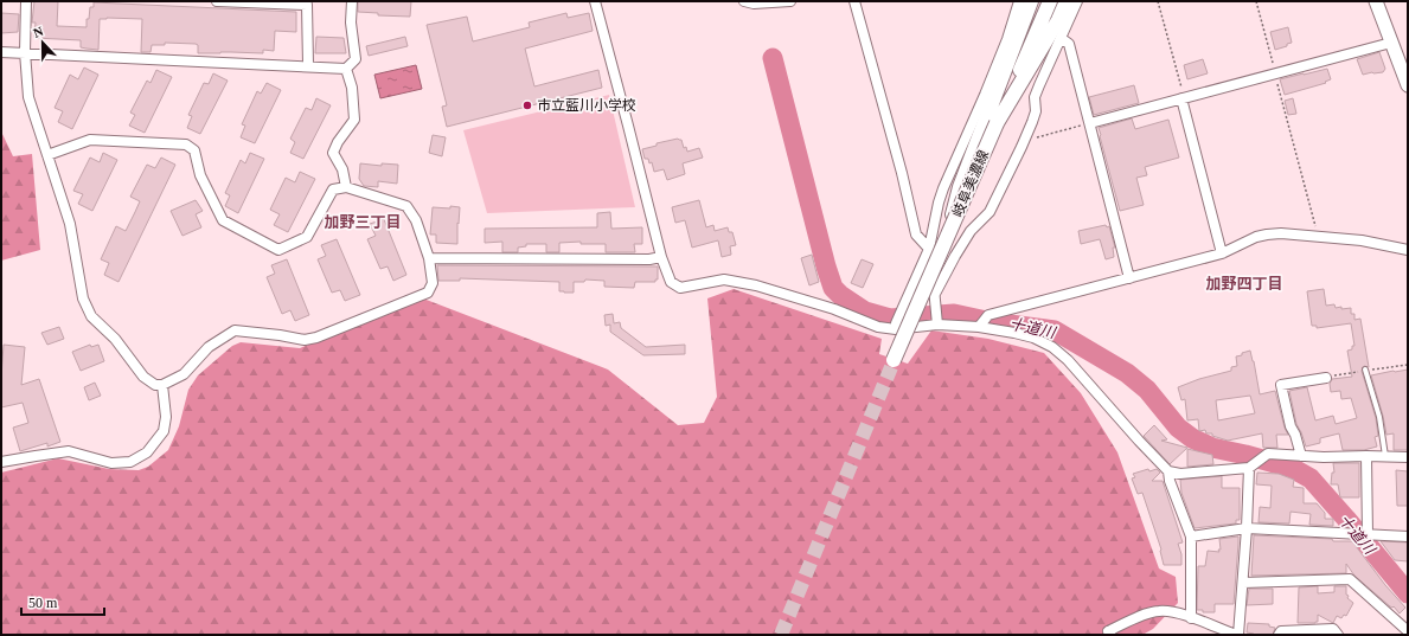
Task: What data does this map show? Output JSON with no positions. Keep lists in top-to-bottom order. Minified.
{"streets":{"main road":["岐阜美濃線"]},"districts":["加野三丁目","加野四丁目"],"water":["十道川"],"places":["市立藍川小学校"],"scale_bar":"50 m","north":"top"}
